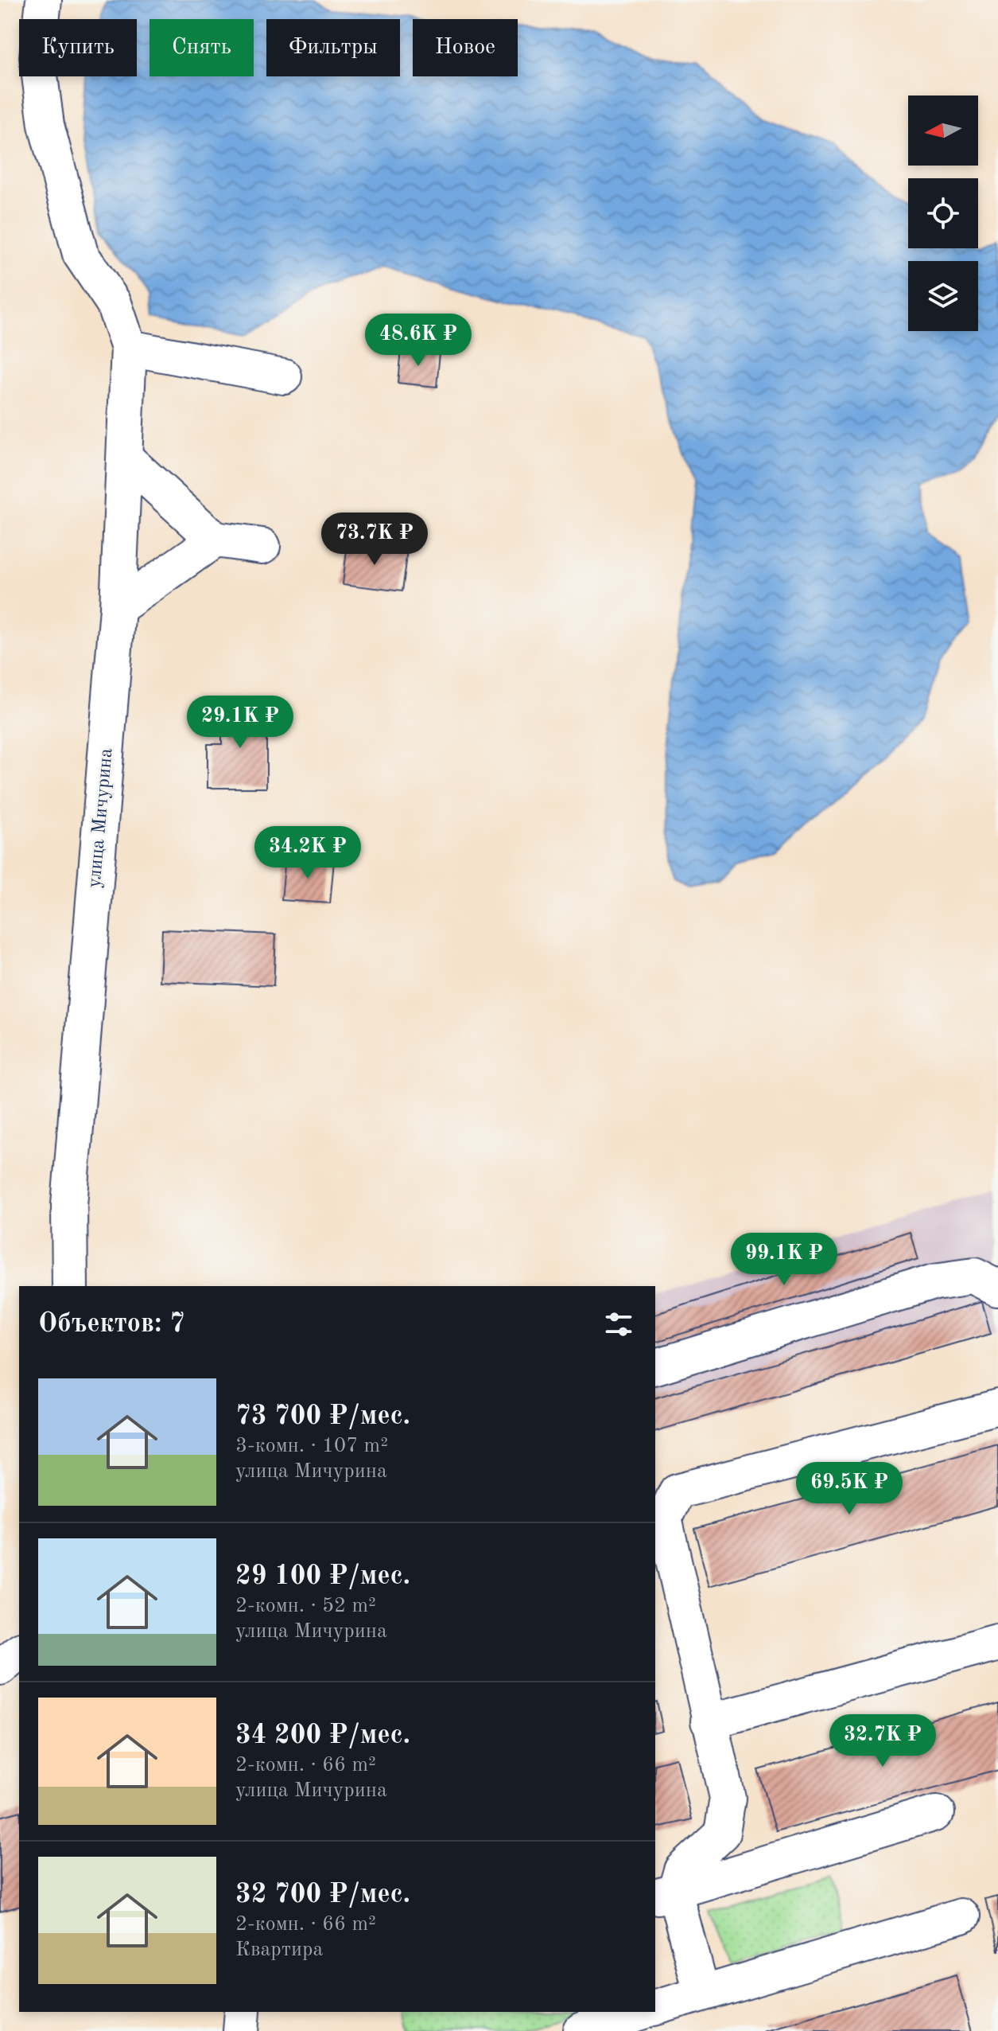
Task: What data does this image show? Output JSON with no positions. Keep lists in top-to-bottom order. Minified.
{"streets":{"street":["улица Мичурина"]},"north":"left","page":{"chip":["Купить","Снять","Фильтры","Новое"],"price":["48.6K ₽","73.7K ₽","29.1K ₽","34.2K ₽","99.1K ₽","69.5K ₽","32.7K ₽"],"heading":"Объектов: 7","list":[{"name":"73 700 ₽/мес.","note":"3-комн. · 107 m² · улица Мичурина"},{"name":"29 100 ₽/мес.","note":"2-комн. · 52 m² · улица Мичурина"},{"name":"34 200 ₽/мес.","note":"2-комн. · 66 m² · улица Мичурина"},{"name":"32 700 ₽/мес.","note":"2-комн. · 66 m² · Квартира"}]}}
